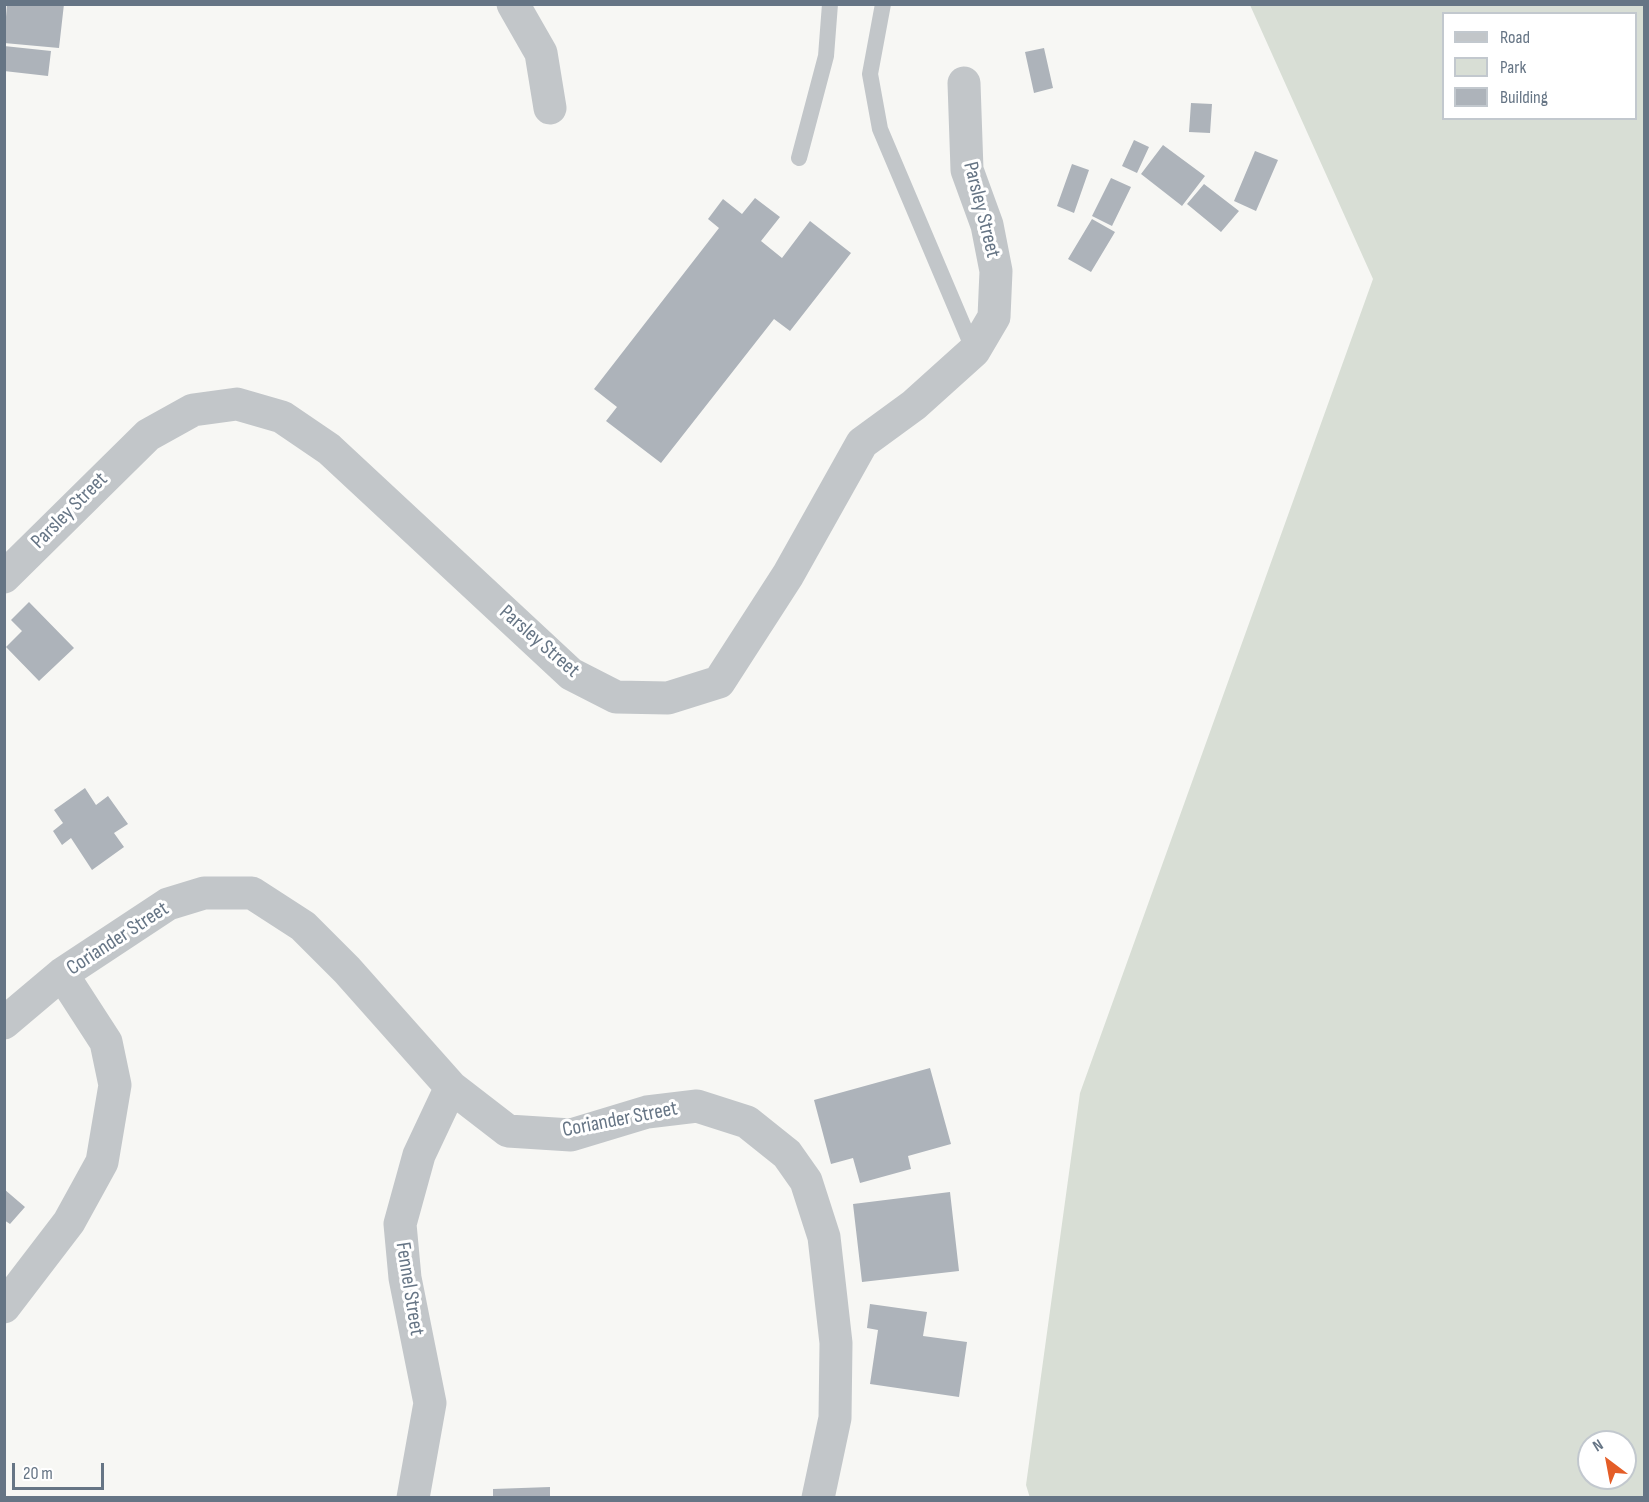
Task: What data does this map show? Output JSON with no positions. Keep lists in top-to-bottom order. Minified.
{"streets":{"street":["Parsley Street","Coriander Street","Fennel Street"]},"crossings":[["Coriander Street","Fennel Street"]],"legend":["Road","Park","Building"],"scale_bar":"20 m","north":"top left"}
